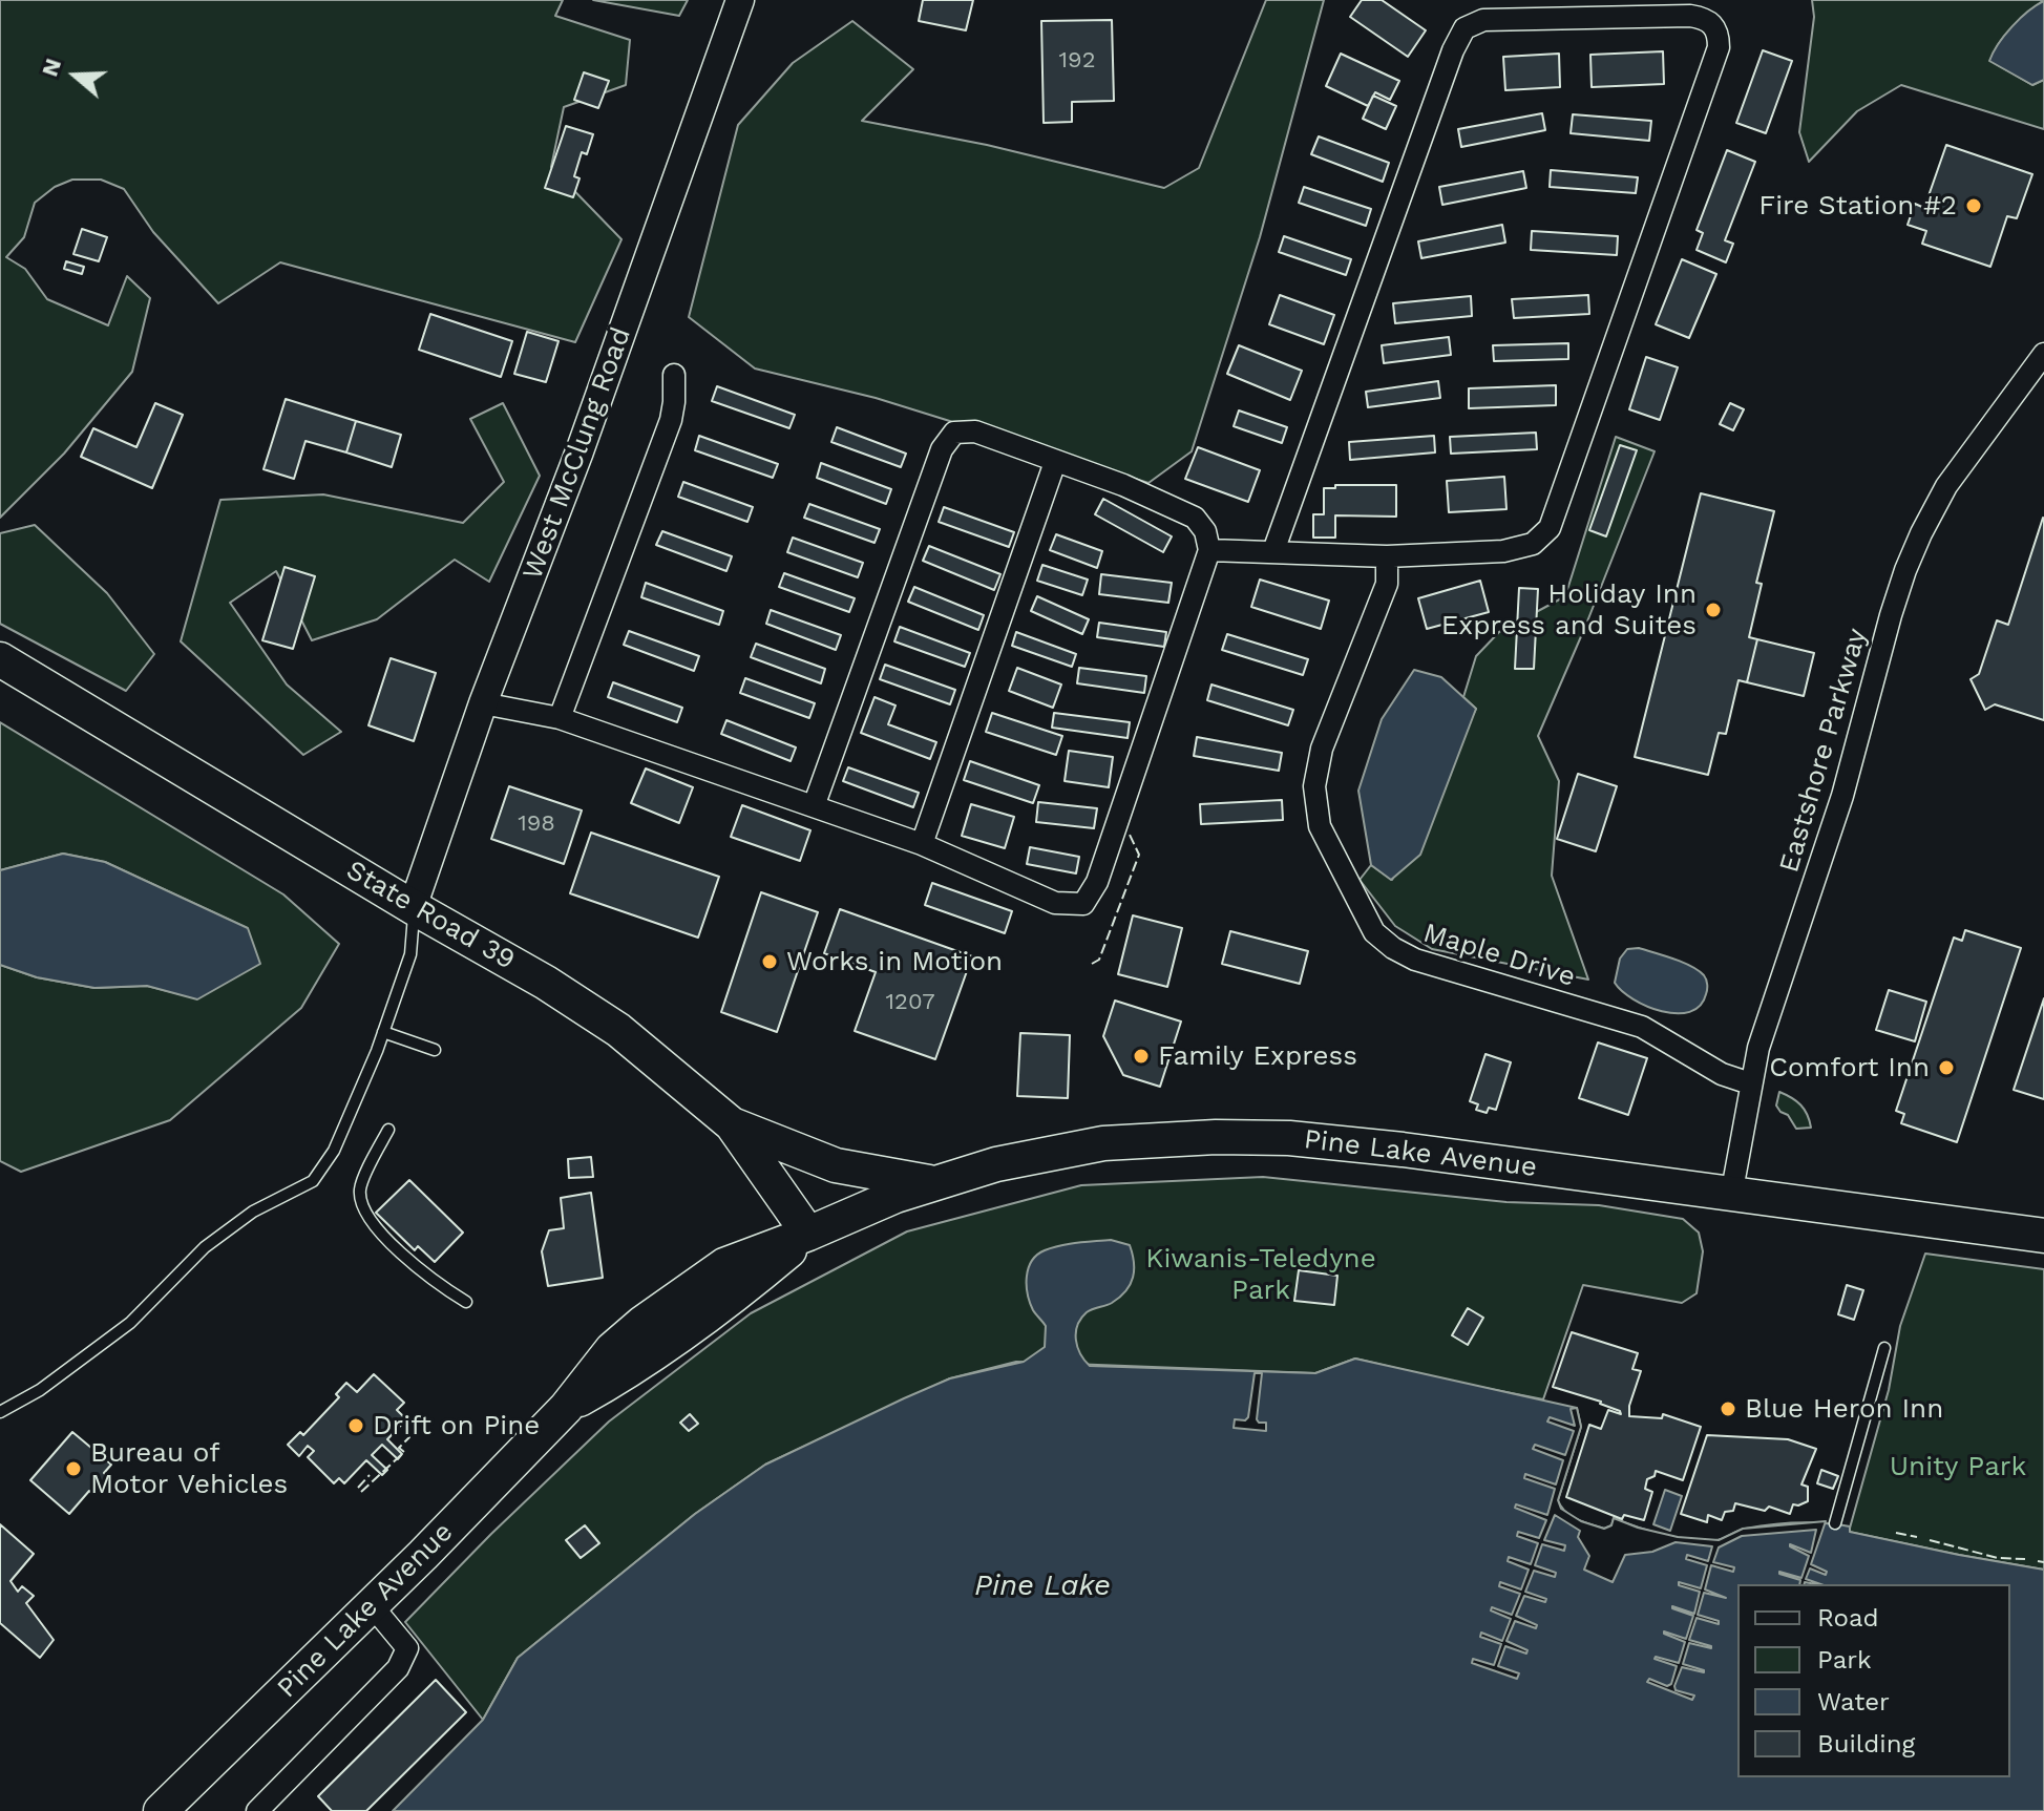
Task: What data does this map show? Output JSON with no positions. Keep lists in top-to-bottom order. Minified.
{"streets":{"main road":["State Road 39","Pine Lake Avenue"],"street":["West McClung Road","Eastshore Parkway","Maple Drive"]},"crossings":[["West McClung Road","State Road 39"],["Eastshore Parkway","Maple Drive"],["Eastshore Parkway","Pine Lake Avenue"],["State Road 39","Pine Lake Avenue"]],"water":["Pine Lake"],"parks":["Kiwanis-Teledyne Park","Unity Park"],"places":["Fire Station #2","Holiday Inn Express and Suites","Works in Motion","Family Express","Comfort Inn","Blue Heron Inn","Drift on Pine","Bureau of Motor Vehicles"],"house_numbers":["192","198","1207"],"legend":["Road","Park","Water","Building"],"north":"left"}
